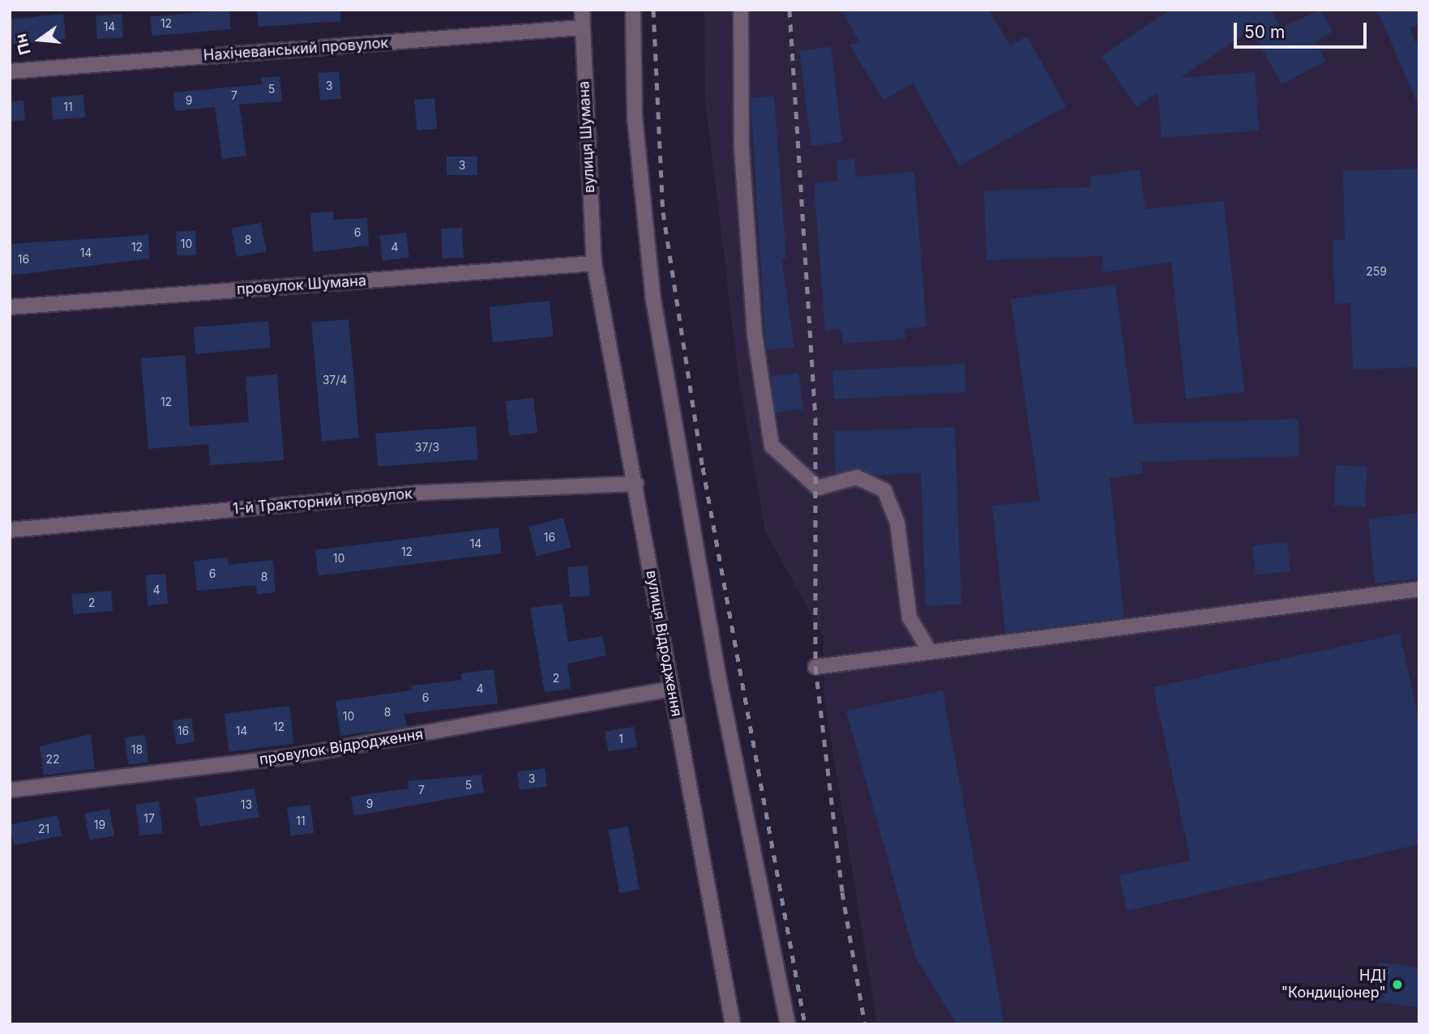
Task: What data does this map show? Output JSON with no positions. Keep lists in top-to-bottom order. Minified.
{"streets":{"street":["Нахічеванський провулок","вулиця Шумана","провулок Шумана","1-й Тракторний провулок","вулиця Відродження","провулок Відродження"]},"crossings":[["Нахічеванський провулок","вулиця Шумана"],["вулиця Шумана","провулок Шумана"],["вулиця Шумана","вулиця Відродження"],["провулок Шумана","вулиця Відродження"],["1-й Тракторний провулок","вулиця Відродження"],["вулиця Відродження","провулок Відродження"]],"places":["НДІ \"Кондиціонер\""],"house_numbers":["12","14","3","5","7","9","11","3","6","8","10","12","4","14","16","259","37/4","12","37/3","16","14","12","10","6","8","4","2","2","4","6","8","10","12","16","14","1","18","22","3","5","7","9","13","17","11","19","21"],"scale_bar":"50 m","north":"left"}
